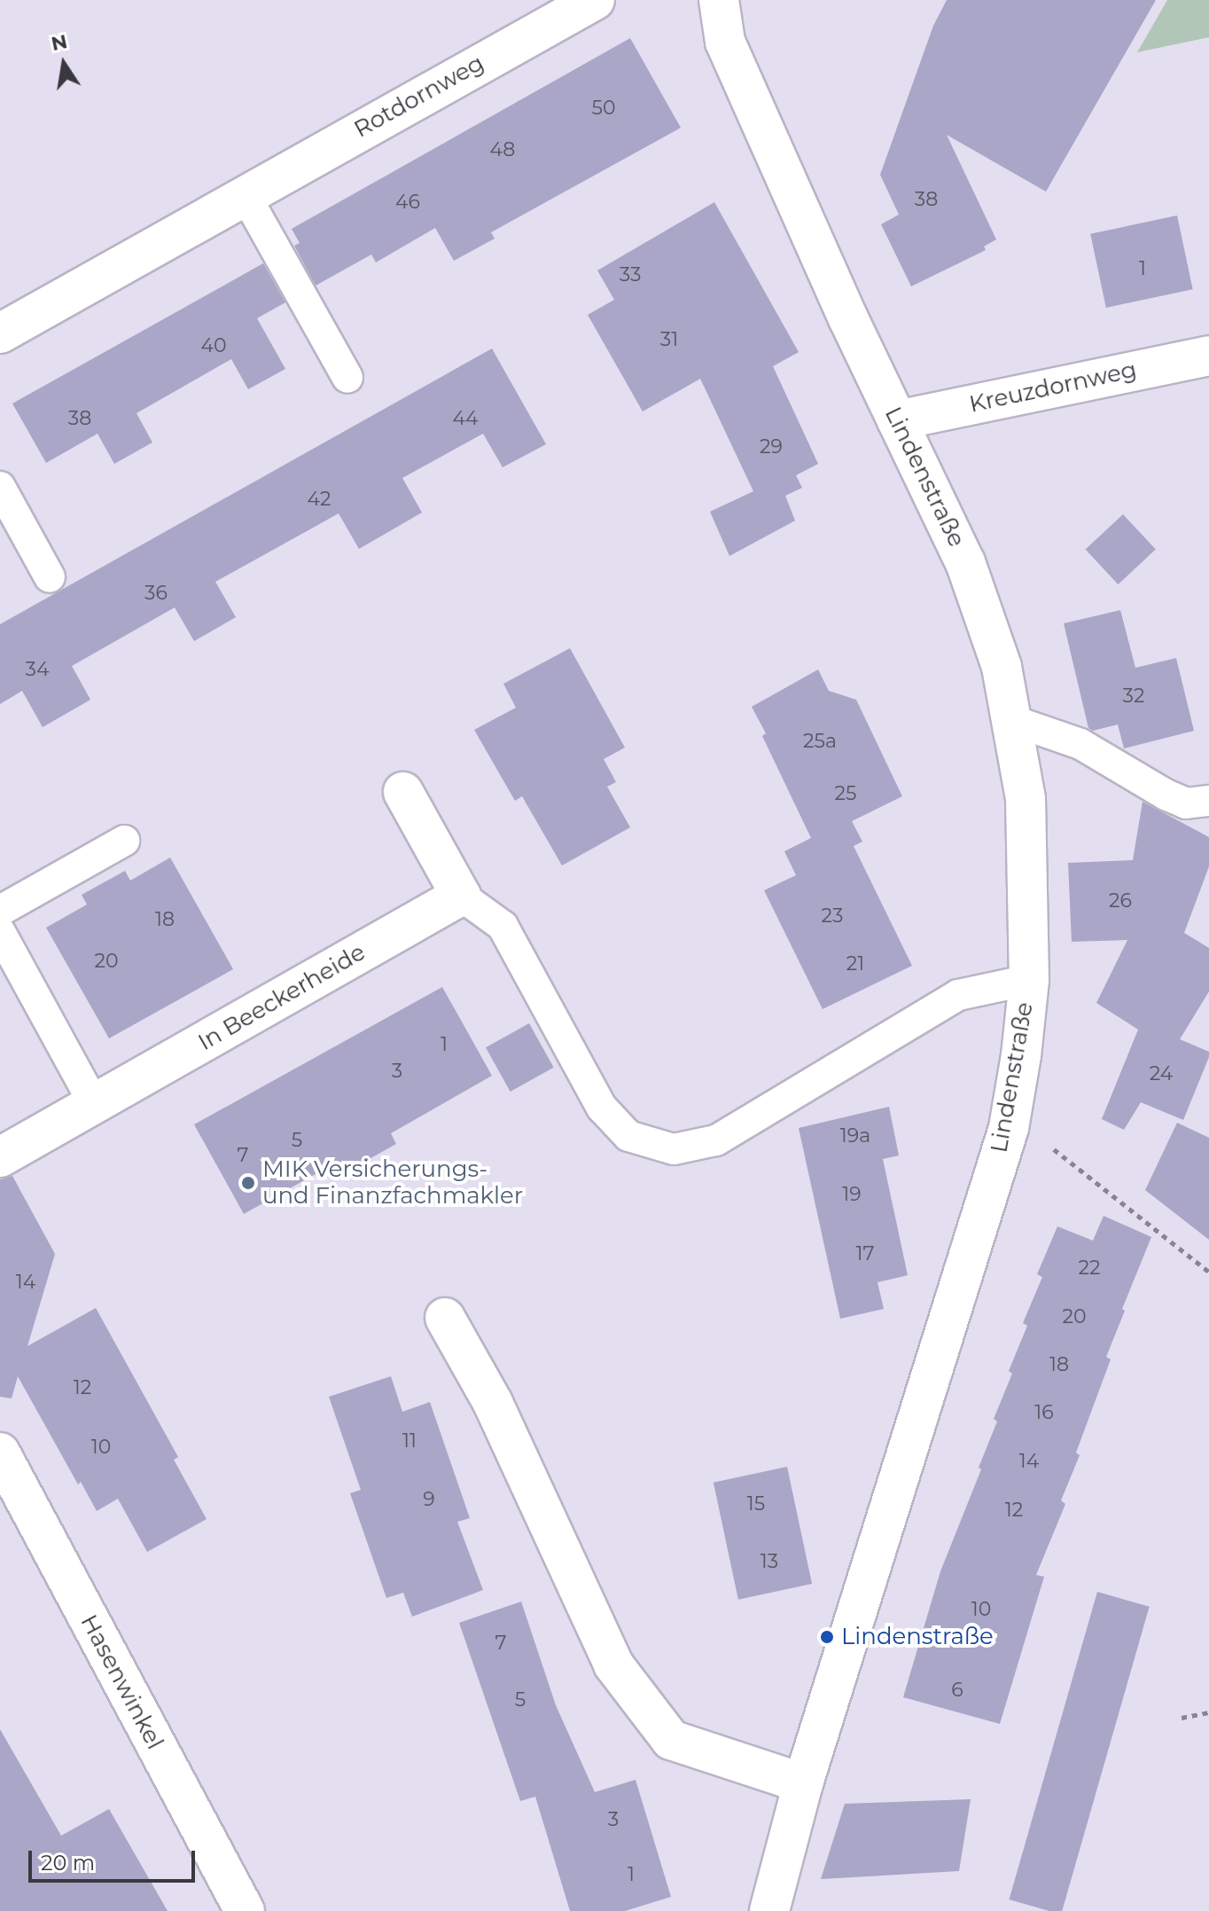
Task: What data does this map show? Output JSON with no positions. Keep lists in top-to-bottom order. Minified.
{"streets":{"street":["Rotdornweg","Kreuzdornweg","Lindenstraße","In Beeckerheide","Hasenwinkel"]},"crossings":[["Kreuzdornweg","Lindenstraße"],["Lindenstraße","In Beeckerheide"]],"places":["MIK Versicherungs- und Finanzfachmakler","Lindenstraße"],"house_numbers":["50","48","38","46","1","33","31","40","38","44","29","42","36","34","32","25a","25","26","23","18","20","21","1","3","24","19a","5","7","19","17","22","14","20","18","12","16","11","10","14","9","15","12","13","10","7","6","5","3","1"],"scale_bar":"20 m","north":"top"}
